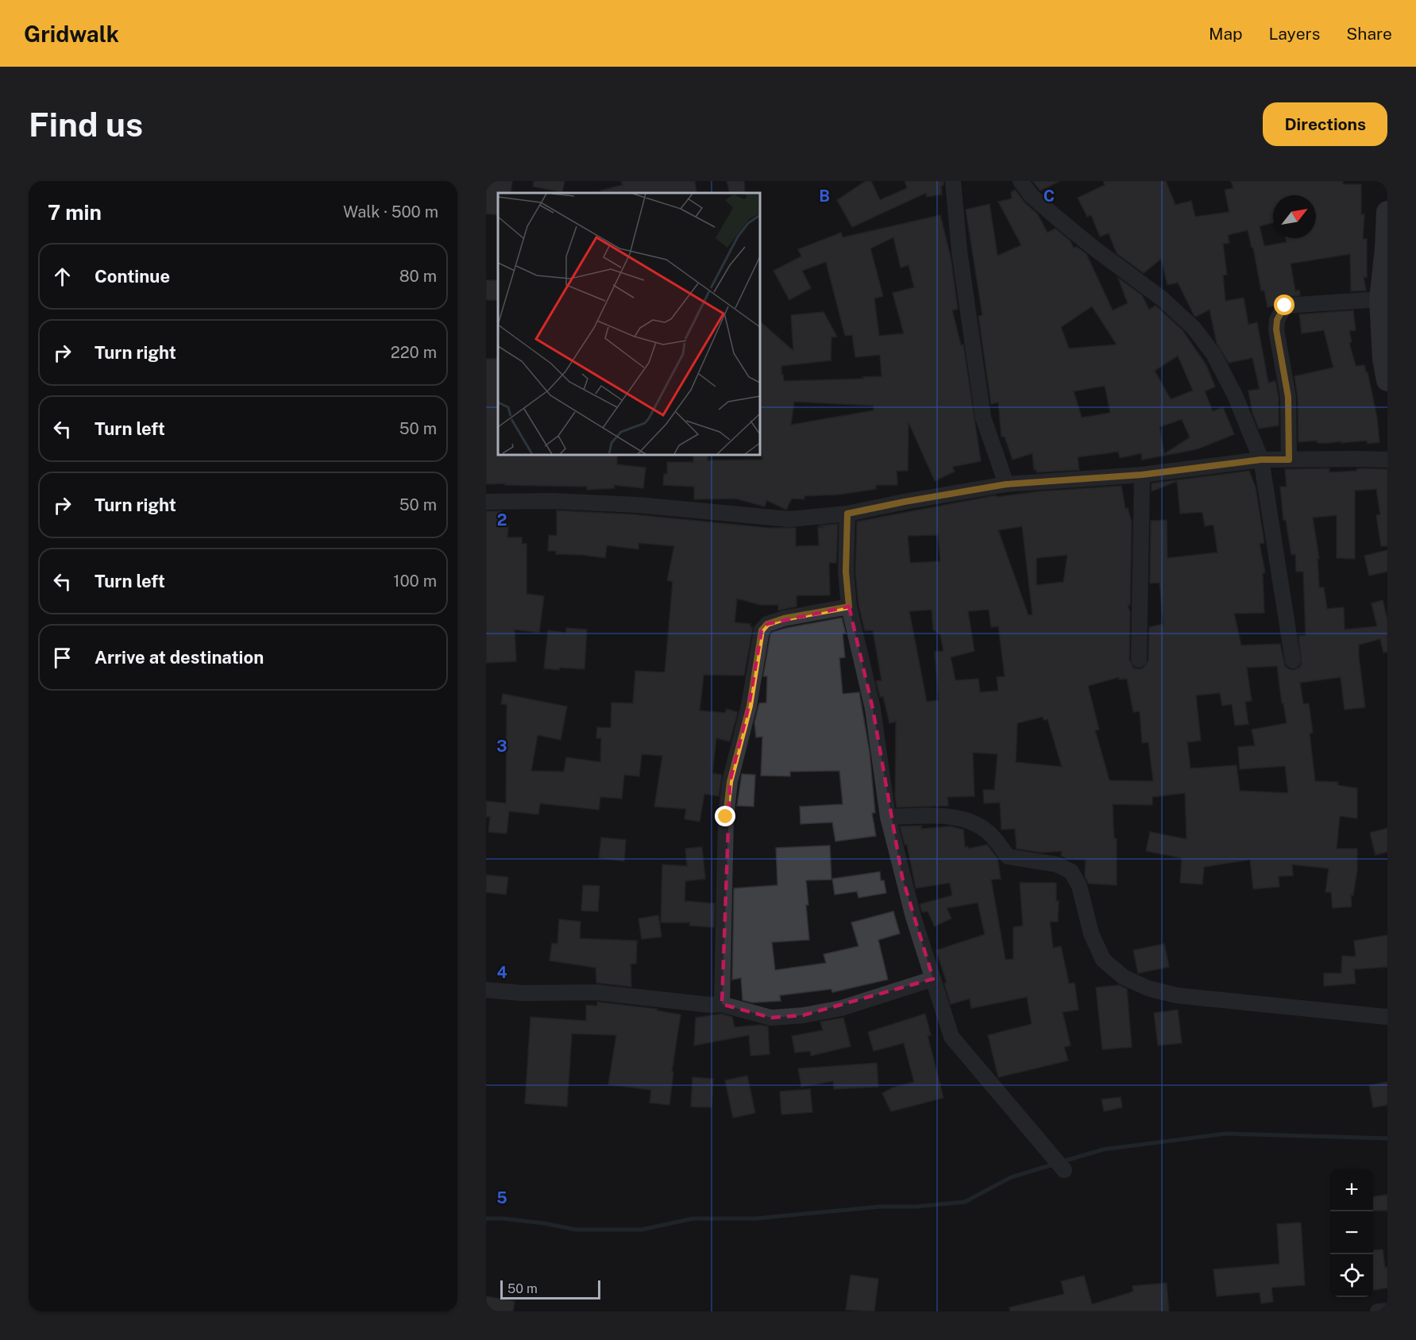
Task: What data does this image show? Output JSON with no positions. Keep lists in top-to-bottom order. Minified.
{"scale_bar":"50 m","north":"top right","page":{"header":"Gridwalk","nav":["Map","Layers","Share"],"buttons":"Directions","title":"Find us","heading":["7 min","Walk · 500 m"],"list":[["Continue","80 m"],["Turn right","220 m"],["Turn left","50 m"],["Turn right","50 m"],["Turn left","100 m"],"Arrive at destination"],"map_buttons":["+","−"],"scale":"50 m"},"grid":{"columns":["B","C"],"rows":["2","3","4","5"]}}
